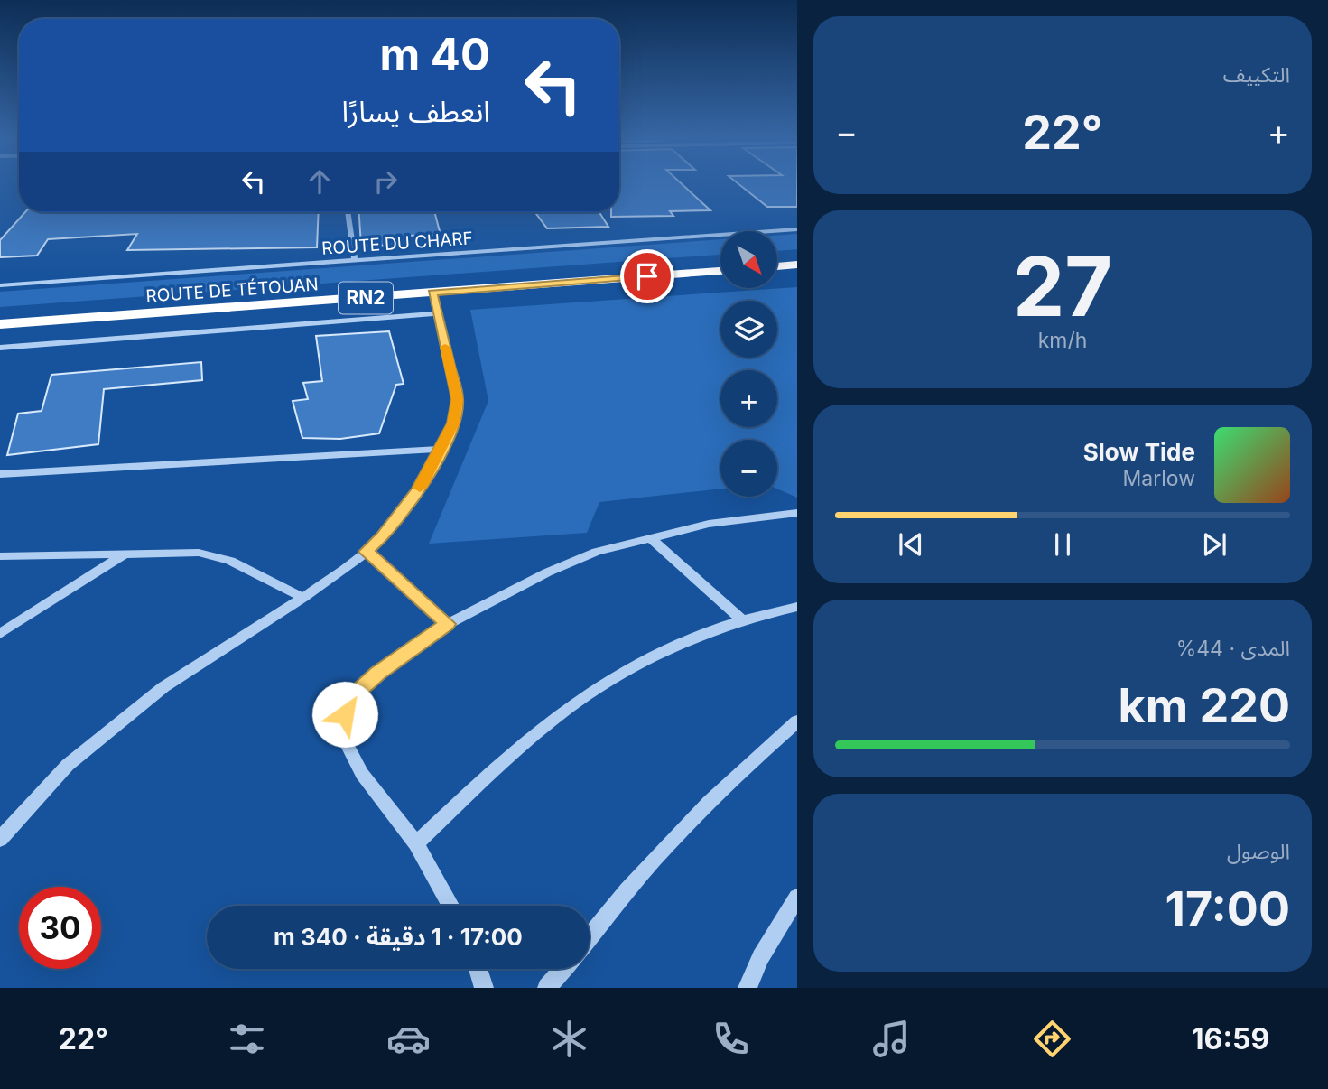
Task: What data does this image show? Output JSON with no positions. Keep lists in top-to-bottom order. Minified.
{"streets":{"highway":["ROUTE DE TÉTOUAN","RN2"],"street":["ROUTE DU CHARF"]},"north":"bottom right","page":{"tile":["التكييف",["27","km/h"],["المدى · 44%","220 km"],["الوصول","17:00"]],"turn":["40 m","انعطف يسارًا"],"heat":["−","22°","+"],"map_buttons":["+","−"],"song":["Slow Tide","Marlow"],"limit":"30","trip":"17:00 · 1 دقيقة · 340 m","tabs":["16:59","22°"]}}
